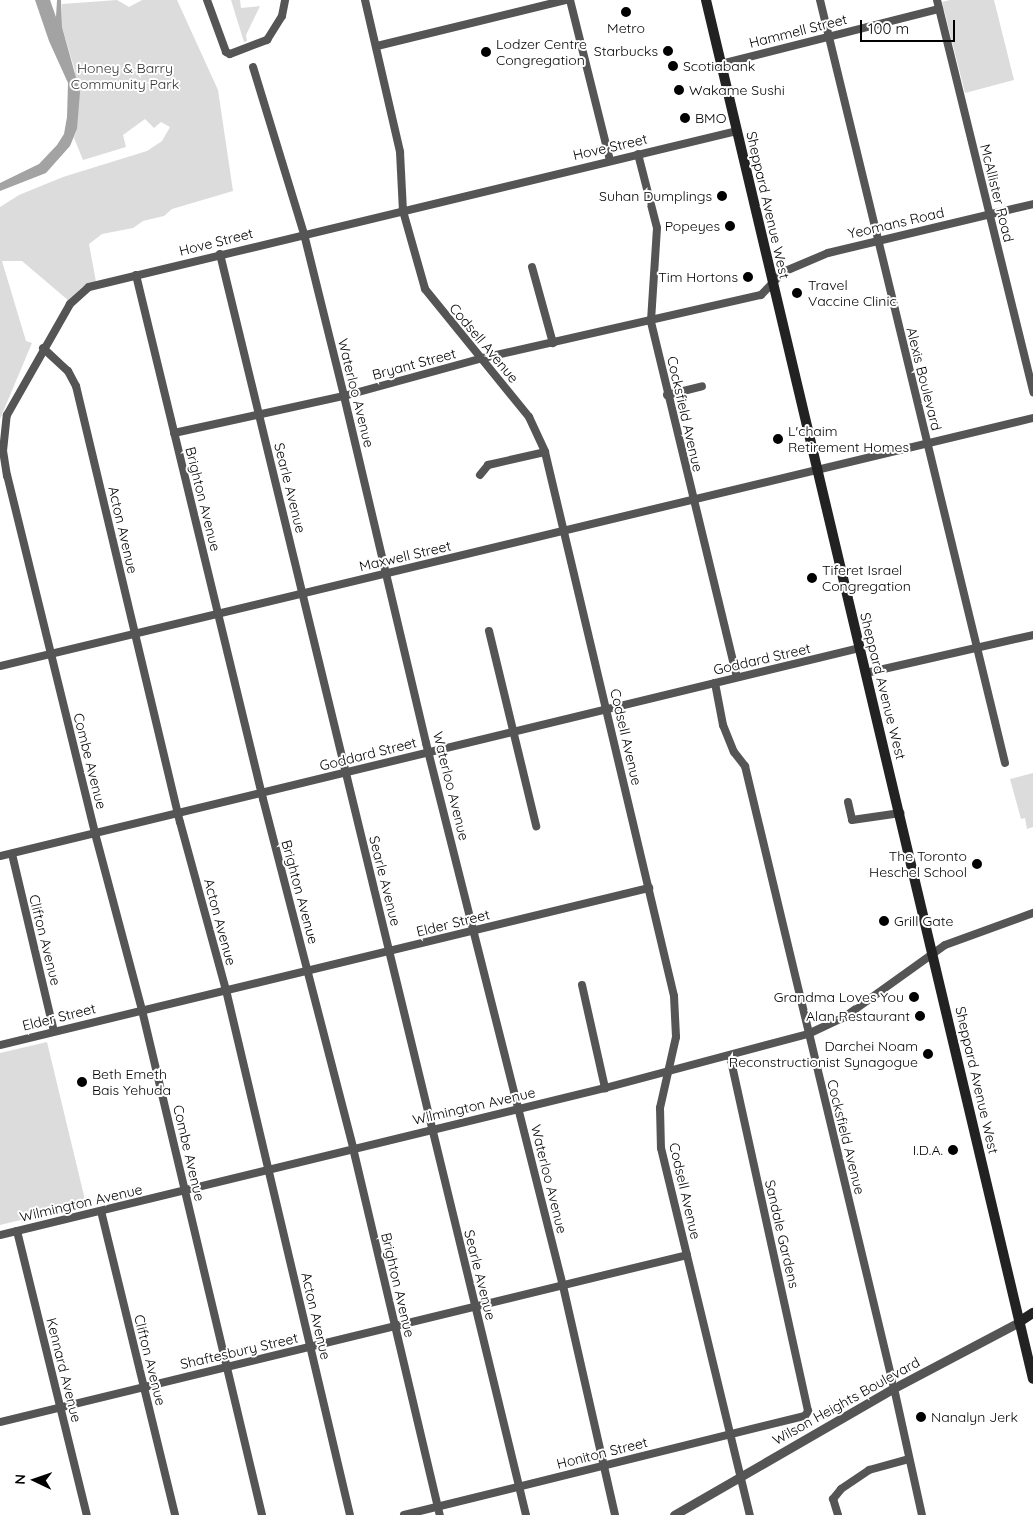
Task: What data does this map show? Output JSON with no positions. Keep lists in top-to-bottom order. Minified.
{"streets":{"main road":["Sheppard Avenue West","Wilson Heights Boulevard"],"street":["Hammell Street","Hove Street","McAllister Road","Yeomans Road","Codsell Avenue","Bryant Street","Alexis Boulevard","Waterloo Avenue","Cocksfield Avenue","Searle Avenue","Brighton Avenue","Acton Avenue","Maxwell Street","Goddard Street","Combe Avenue","Elder Street","Clifton Avenue","Wilmington Avenue","Sandale Gardens","Shaftesbury Street","Kennard Avenue","Honiton Street"]},"crossings":[["Hammell Street","McAllister Road"],["Hammell Street","Sheppard Avenue West"],["Hammell Street","Alexis Boulevard"],["Hove Street","Sheppard Avenue West"],["Hove Street","Codsell Avenue"],["Hove Street","Waterloo Avenue"],["Hove Street","Cocksfield Avenue"],["Hove Street","Searle Avenue"],["Hove Street","Brighton Avenue"],["Hove Street","Acton Avenue"],["Hove Street","Maxwell Street"],["Hove Street","Combe Avenue"],["McAllister Road","Yeomans Road"],["Sheppard Avenue West","Yeomans Road"],["Sheppard Avenue West","Bryant Street"],["Sheppard Avenue West","Maxwell Street"],["Sheppard Avenue West","Goddard Street"],["Sheppard Avenue West","Wilmington Avenue"],["Sheppard Avenue West","Wilson Heights Boulevard"],["Yeomans Road","Bryant Street"],["Yeomans Road","Alexis Boulevard"],["Codsell Avenue","Bryant Street"],["Codsell Avenue","Maxwell Street"],["Codsell Avenue","Goddard Street"],["Codsell Avenue","Elder Street"],["Codsell Avenue","Wilmington Avenue"],["Codsell Avenue","Shaftesbury Street"],["Codsell Avenue","Wilson Heights Boulevard"],["Codsell Avenue","Honiton Street"],["Bryant Street","Waterloo Avenue"],["Bryant Street","Cocksfield Avenue"],["Bryant Street","Searle Avenue"],["Bryant Street","Brighton Avenue"],["Alexis Boulevard","Maxwell Street"],["Waterloo Avenue","Maxwell Street"],["Waterloo Avenue","Goddard Street"],["Waterloo Avenue","Elder Street"],["Waterloo Avenue","Wilmington Avenue"],["Waterloo Avenue","Shaftesbury Street"],["Waterloo Avenue","Honiton Street"],["Cocksfield Avenue","Maxwell Street"],["Cocksfield Avenue","Goddard Street"],["Cocksfield Avenue","Wilmington Avenue"],["Cocksfield Avenue","Wilson Heights Boulevard"],["Searle Avenue","Maxwell Street"],["Searle Avenue","Goddard Street"],["Searle Avenue","Elder Street"],["Searle Avenue","Wilmington Avenue"],["Searle Avenue","Shaftesbury Street"],["Searle Avenue","Honiton Street"],["Brighton Avenue","Maxwell Street"],["Brighton Avenue","Goddard Street"],["Brighton Avenue","Elder Street"],["Brighton Avenue","Wilmington Avenue"],["Brighton Avenue","Shaftesbury Street"],["Brighton Avenue","Honiton Street"],["Acton Avenue","Maxwell Street"],["Acton Avenue","Goddard Street"],["Acton Avenue","Elder Street"],["Acton Avenue","Wilmington Avenue"],["Acton Avenue","Shaftesbury Street"],["Maxwell Street","Combe Avenue"],["Goddard Street","Combe Avenue"],["Goddard Street","Clifton Avenue"],["Combe Avenue","Elder Street"],["Combe Avenue","Wilmington Avenue"],["Combe Avenue","Shaftesbury Street"],["Elder Street","Clifton Avenue"],["Clifton Avenue","Wilmington Avenue"],["Clifton Avenue","Shaftesbury Street"],["Wilmington Avenue","Sandale Gardens"],["Wilmington Avenue","Kennard Avenue"],["Sandale Gardens","Honiton Street"],["Shaftesbury Street","Kennard Avenue"]],"parks":["Honey & Barry Community Park"],"places":["Metro","Starbucks","Lodzer Centre Congregation","Scotiabank","Wakame Sushi","BMO","Suhan Dumplings","Popeyes","Tim Hortons","Travel Vaccine Clinic","L'chaim Retirement Homes","Tiferet Israel Congregation","The Toronto Heschel School","Grill Gate","Grandma Loves You","Alan Restaurant","Darchei Noam Reconstructionist Synagogue","Beth Emeth Bais Yehuda","I.D.A.","Nanalyn Jerk"],"scale_bar":"100 m","north":"left"}
